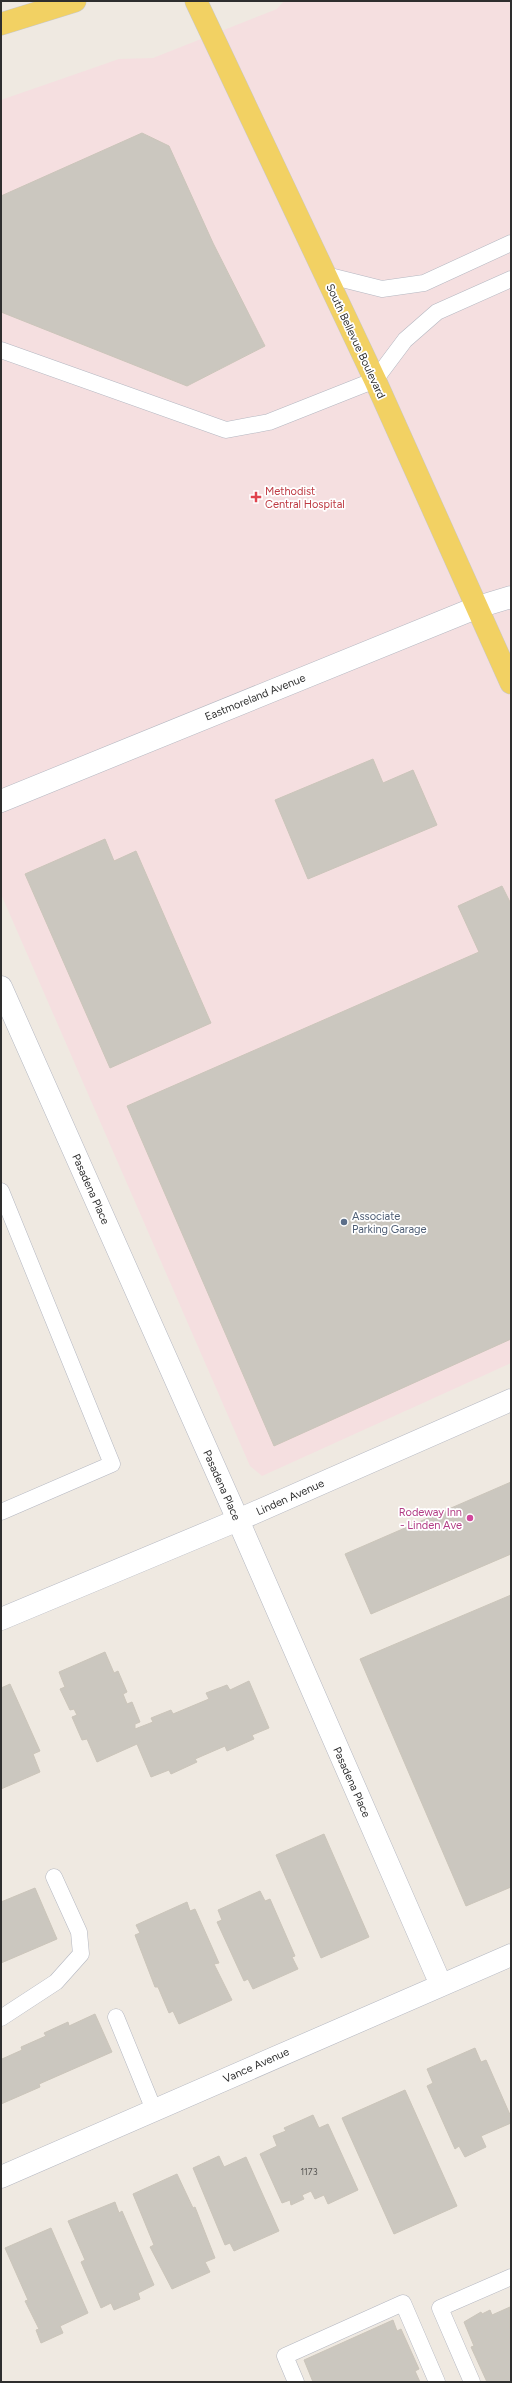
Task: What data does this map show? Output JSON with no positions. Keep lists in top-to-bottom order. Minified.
{"streets":{"main road":["South Bellevue Boulevard"],"street":["Eastmoreland Avenue","Pasadena Place","Linden Avenue","Vance Avenue"]},"crossings":[["South Bellevue Boulevard","Eastmoreland Avenue"],["Pasadena Place","Linden Avenue"],["Pasadena Place","Vance Avenue"]],"places":{"health":["Methodist Central Hospital"],"other":["Associate Parking Garage","Rodeway Inn - Linden Ave"]},"house_numbers":["1173"]}
